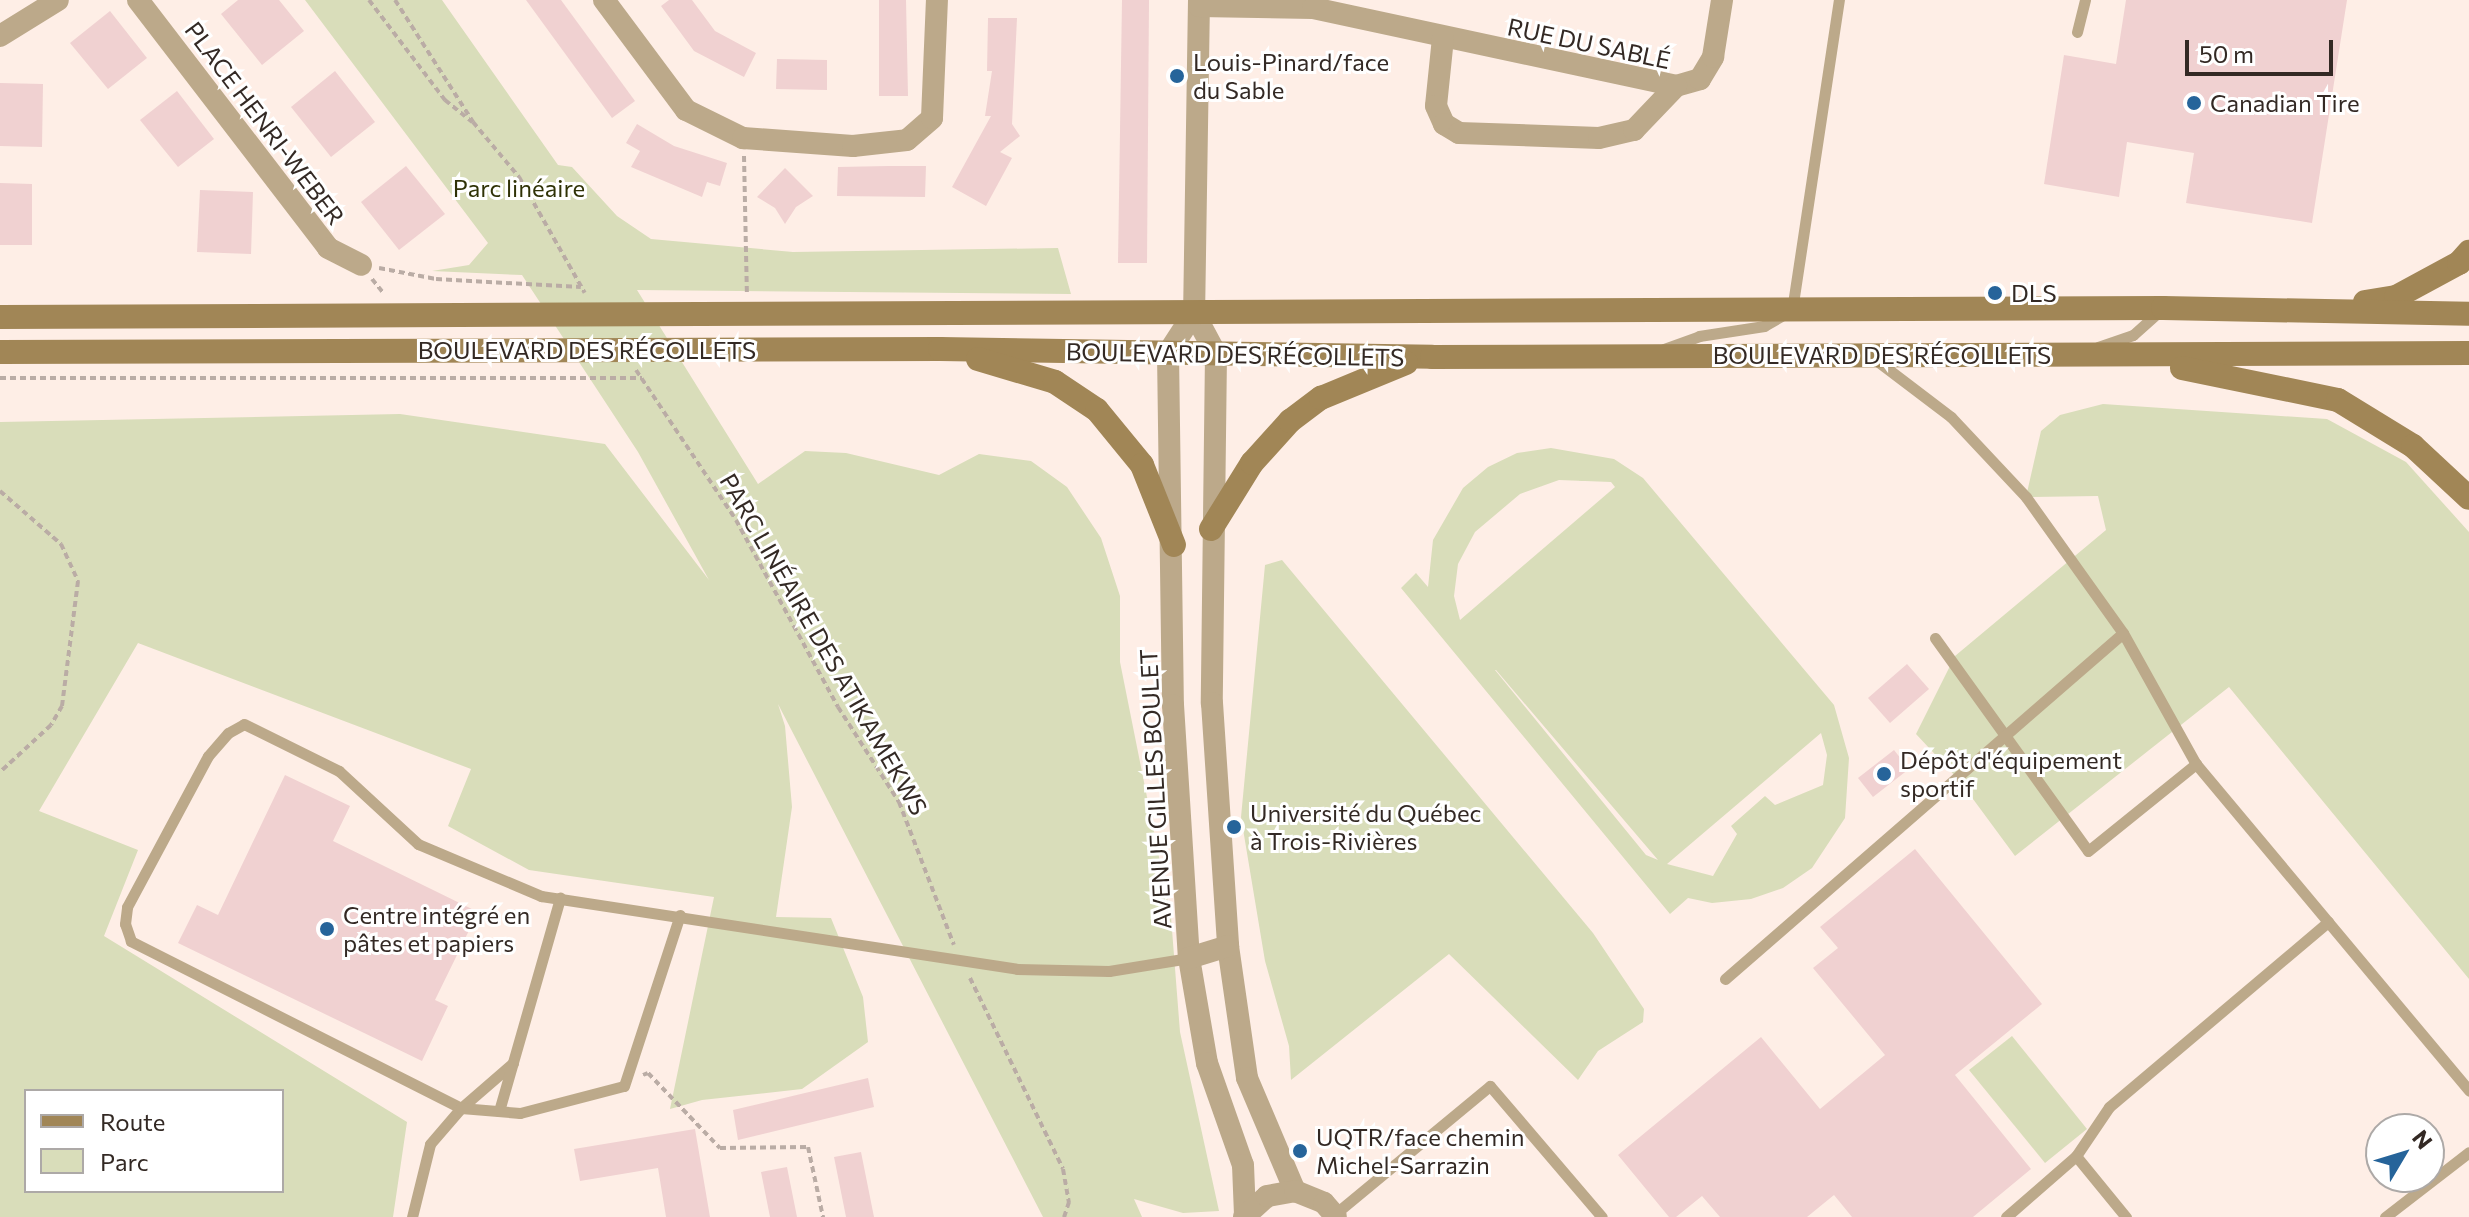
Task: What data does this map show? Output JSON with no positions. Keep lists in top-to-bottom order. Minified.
{"streets":{"main road":["BOULEVARD DES RÉCOLLETS"],"street":["RUE DU SABLÉ","PLACE HENRI-WEBER","AVENUE GILLES BOULET"],"path":["PARC LINÉAIRE DES ATIKAMEKWS"]},"crossings":[["BOULEVARD DES RÉCOLLETS","AVENUE GILLES BOULET"]],"parks":["Parc linéaire"],"places":["Louis-Pinard/face du Sable","Canadian Tire","DLS","Dépôt d'équipement sportif","Université du Québec à Trois-Rivières","Centre intégré en pâtes et papiers","UQTR/face chemin Michel-Sarrazin"],"legend":["Route","Parc"],"scale_bar":"50 m","north":"top right"}
